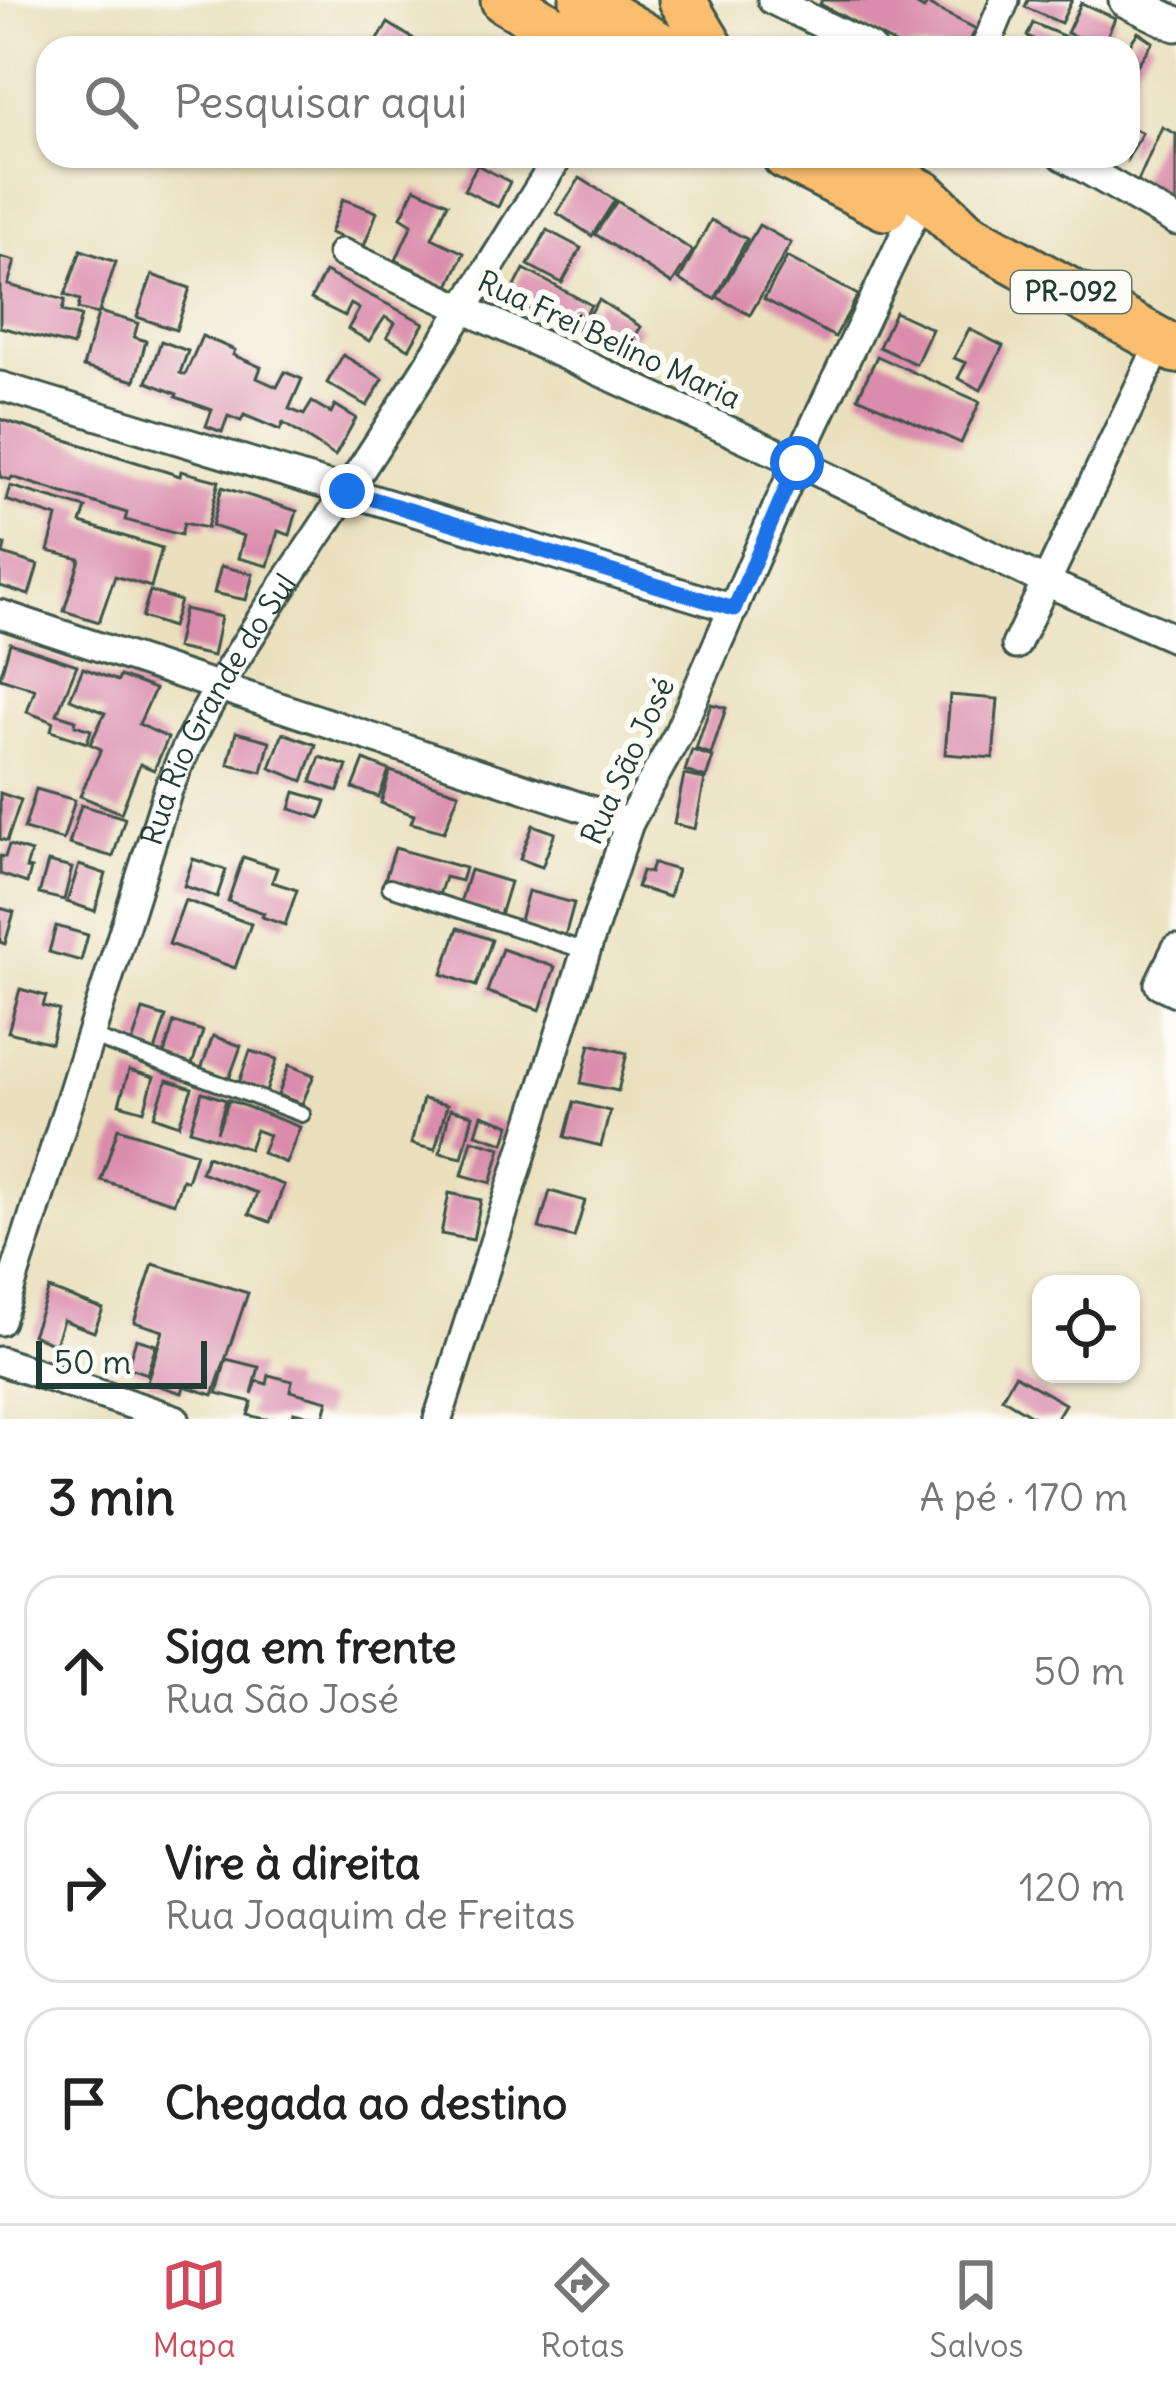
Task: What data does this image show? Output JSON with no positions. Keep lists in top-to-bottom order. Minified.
{"streets":{"main road":["PR-092"],"street":["Rua Frei Belino Maria","Rua Rio Grande do Sul","Rua São José"]},"crossings":[["PR-092","Rua São José"],["Rua Frei Belino Maria","Rua Rio Grande do Sul"],["Rua Frei Belino Maria","Rua São José"]],"scale_bar":"50 m","page":{"search":"Pesquisar aqui","scale":"50 m","heading":["3 min","A pé · 170 m"],"list":[["Siga em frente","Rua São José","50 m"],["Vire à direita","Rua Joaquim de Freitas","120 m"],"Chegada ao destino"],"nav":["Mapa","Rotas","Salvos"]}}
